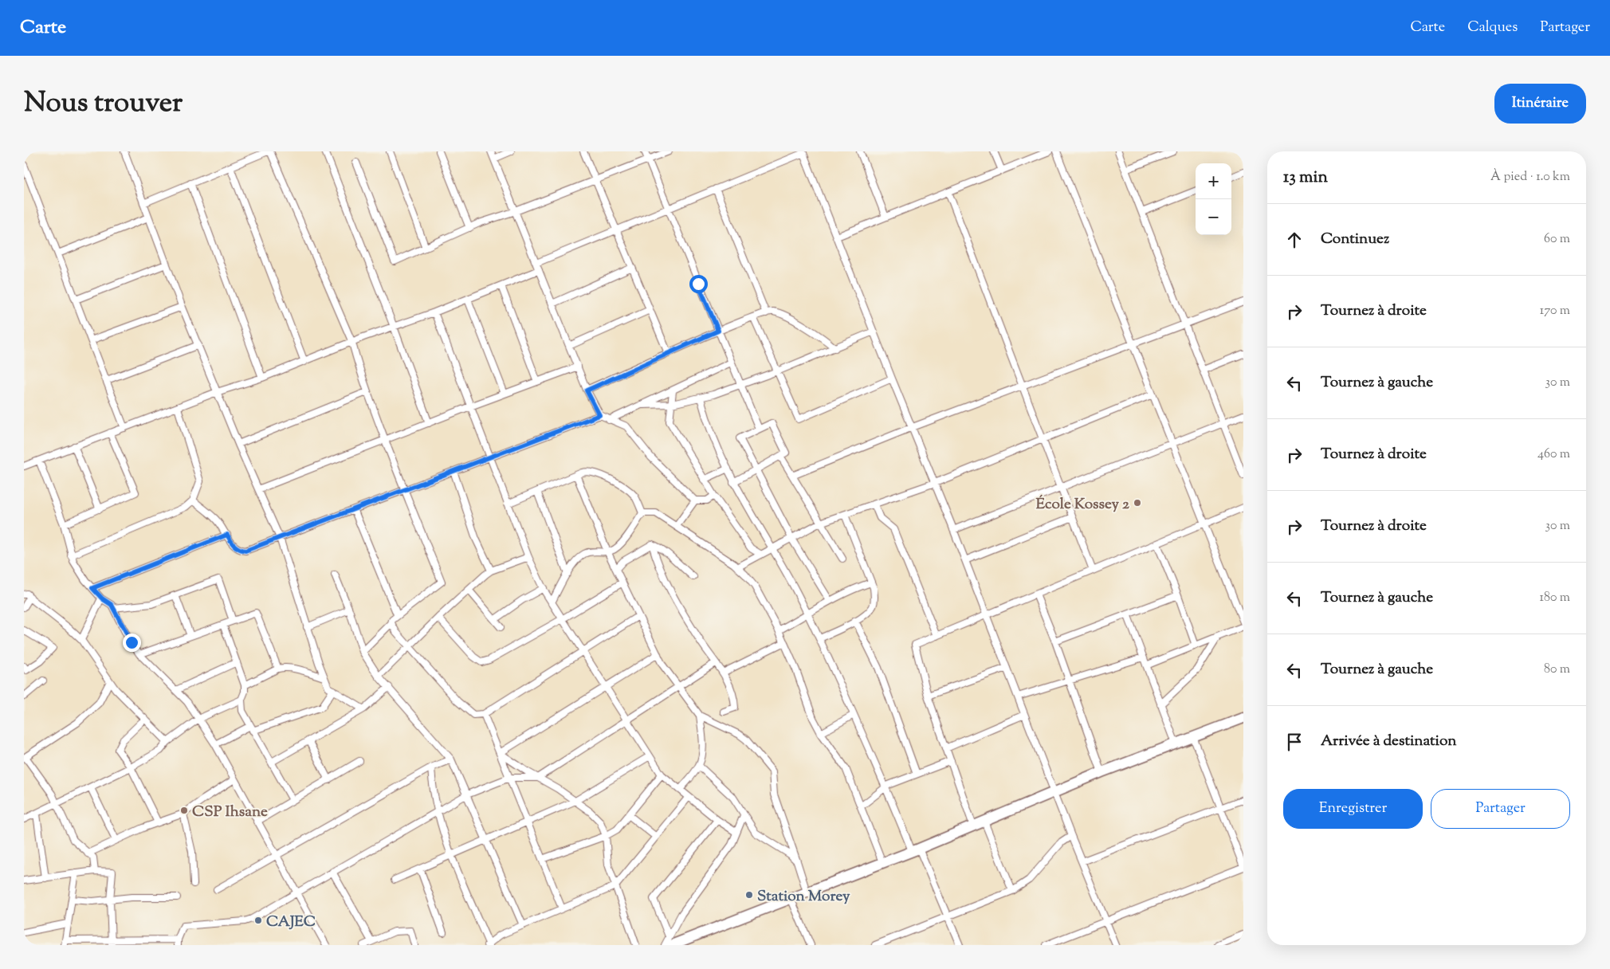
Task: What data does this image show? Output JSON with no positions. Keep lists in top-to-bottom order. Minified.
{"places":["École Kossey 2","CSP Ihsane","Station Morey","CAJEC"],"page":{"header":"Carte","nav":["Carte","Calques","Partager"],"title":"Nous trouver","buttons":["Itinéraire",["Enregistrer","Partager"]],"heading":["13 min","À pied · 1.0 km"],"map_buttons":["+","−"],"list":[["Continuez","60 m"],["Tournez à droite","170 m"],["Tournez à gauche","30 m"],["Tournez à droite","460 m"],["Tournez à droite","30 m"],["Tournez à gauche","180 m"],["Tournez à gauche","80 m"],"Arrivée à destination"]}}
